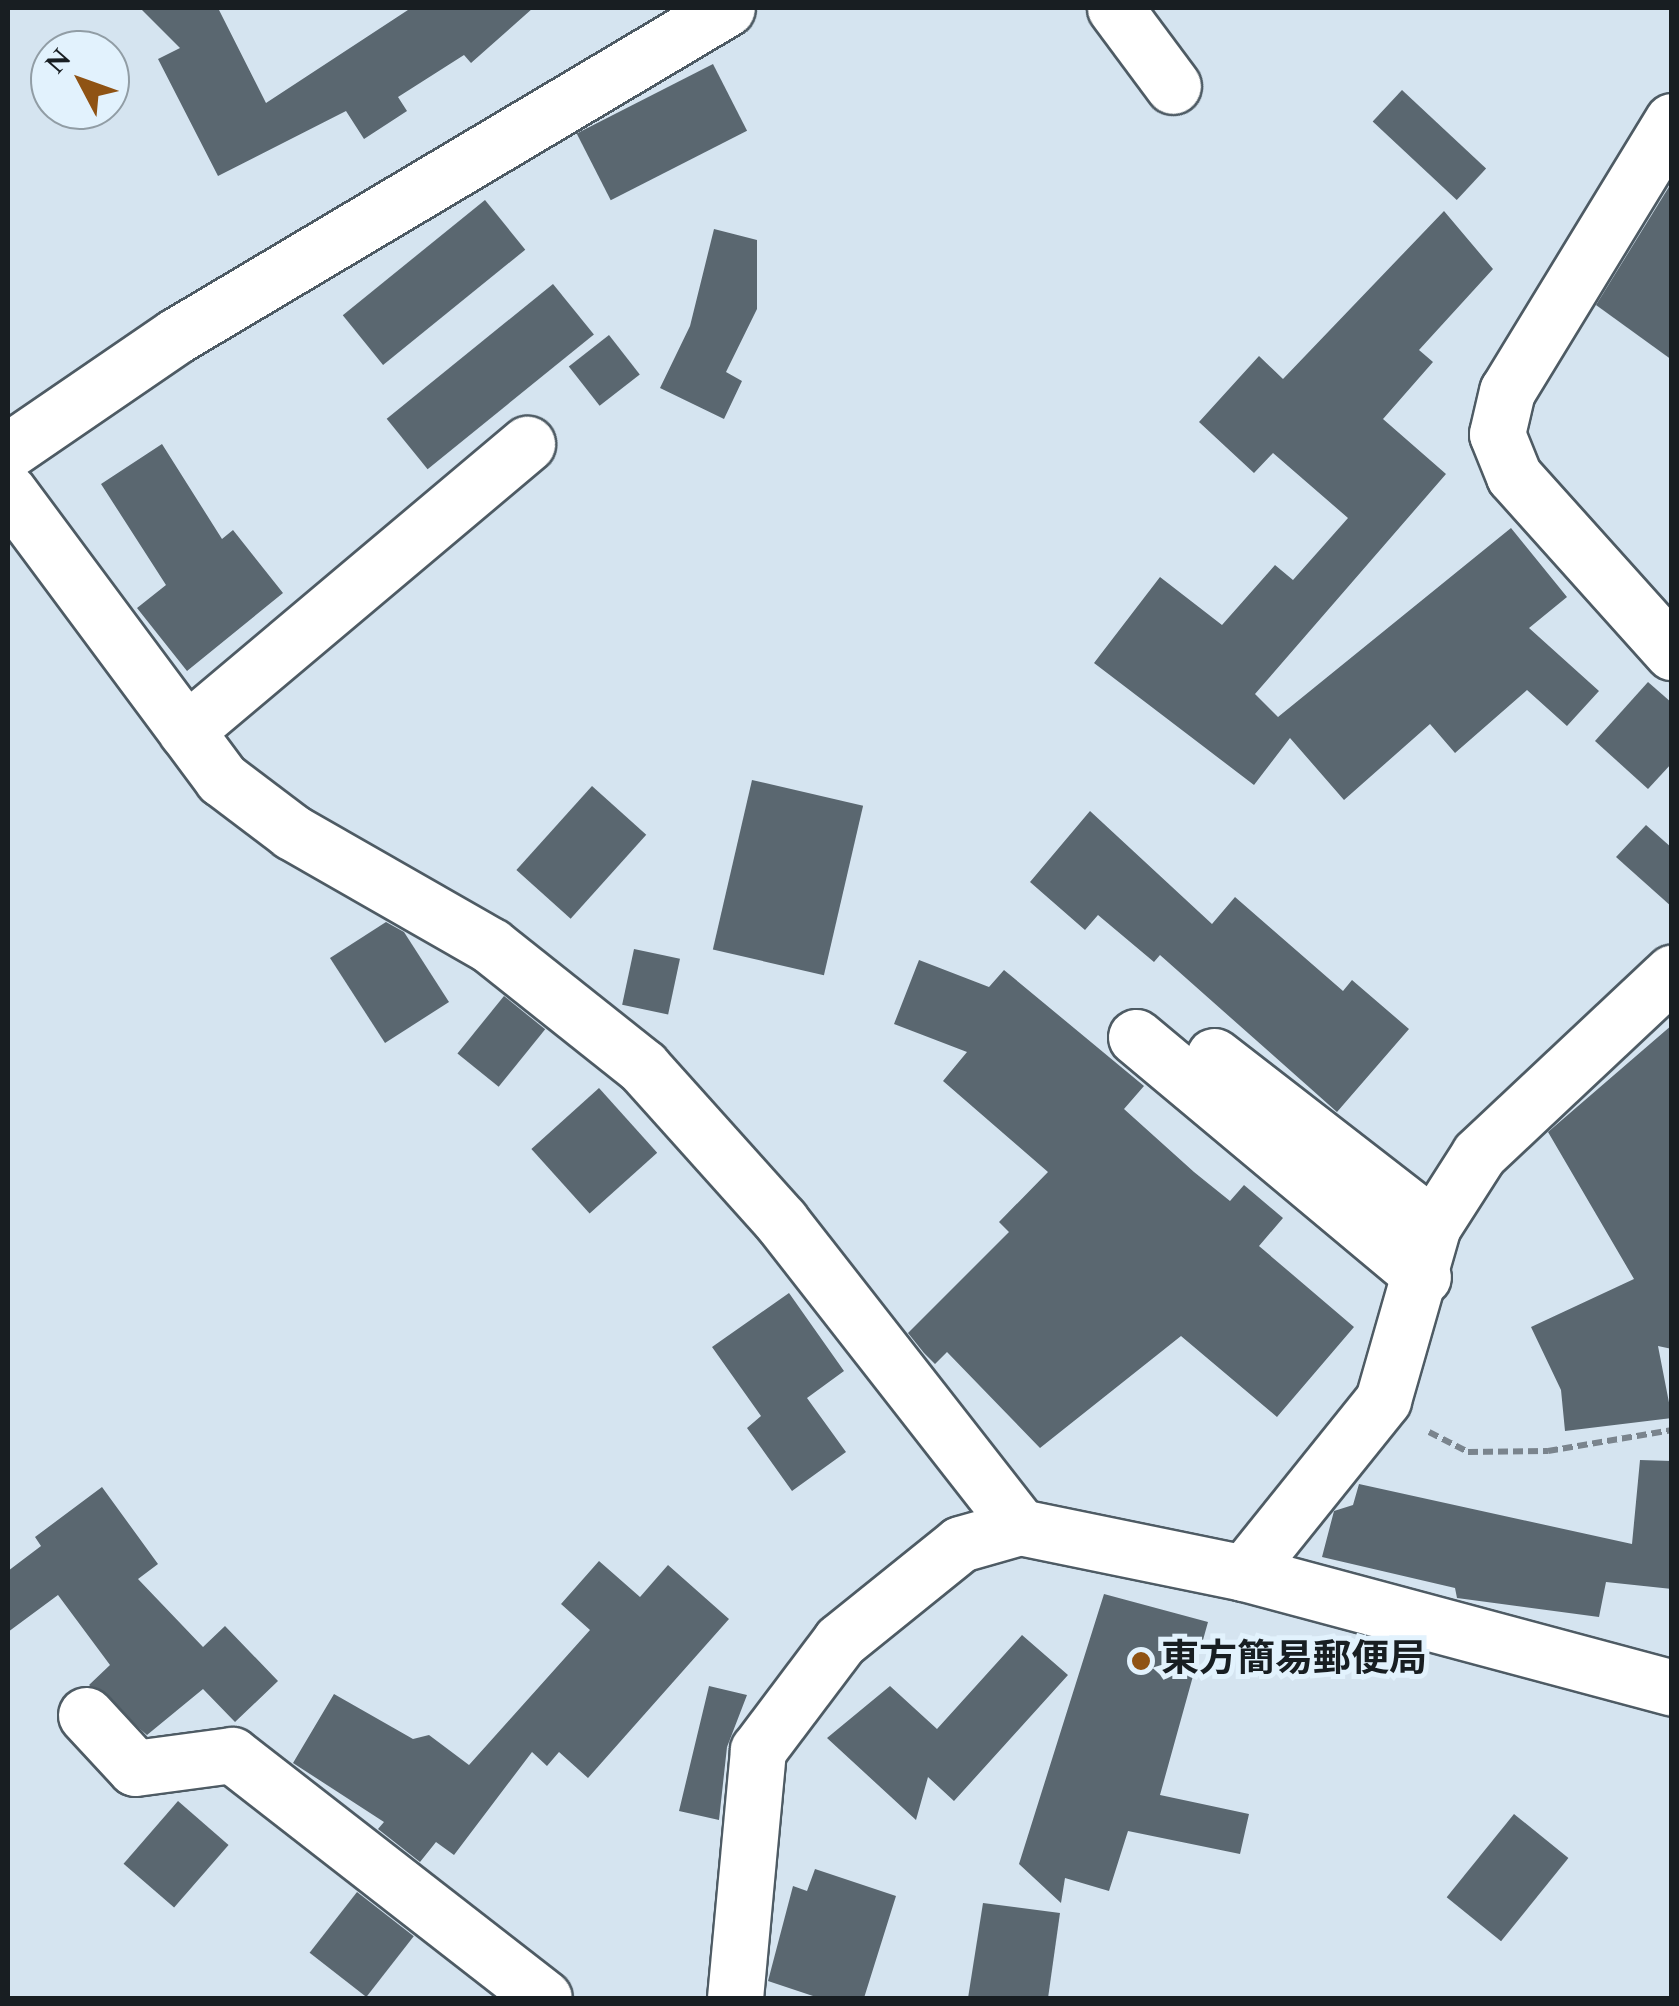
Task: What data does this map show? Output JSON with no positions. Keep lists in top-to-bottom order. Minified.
{"places":["東方簡易郵便局"],"north":"top left"}
